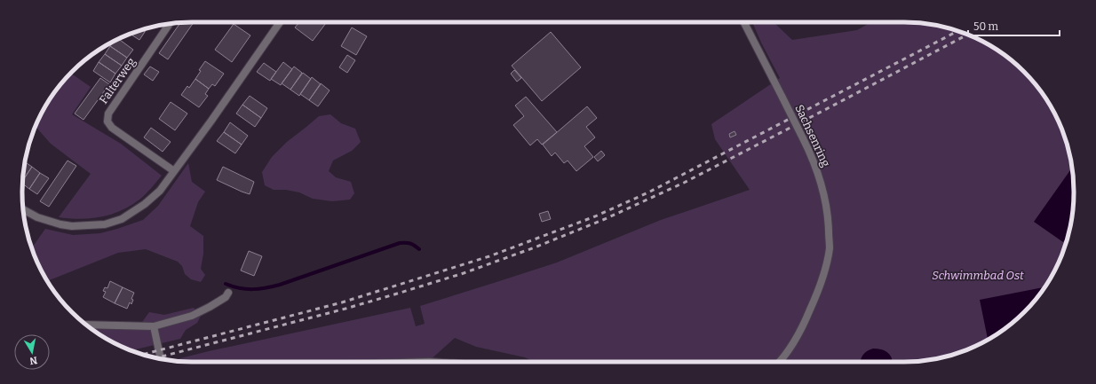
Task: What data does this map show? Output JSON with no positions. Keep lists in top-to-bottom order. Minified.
{"streets":{"street":["Falterweg","Sachsenring"]},"parks":["Schwimmbad Ost"],"scale_bar":"50 m","north":"bottom"}
